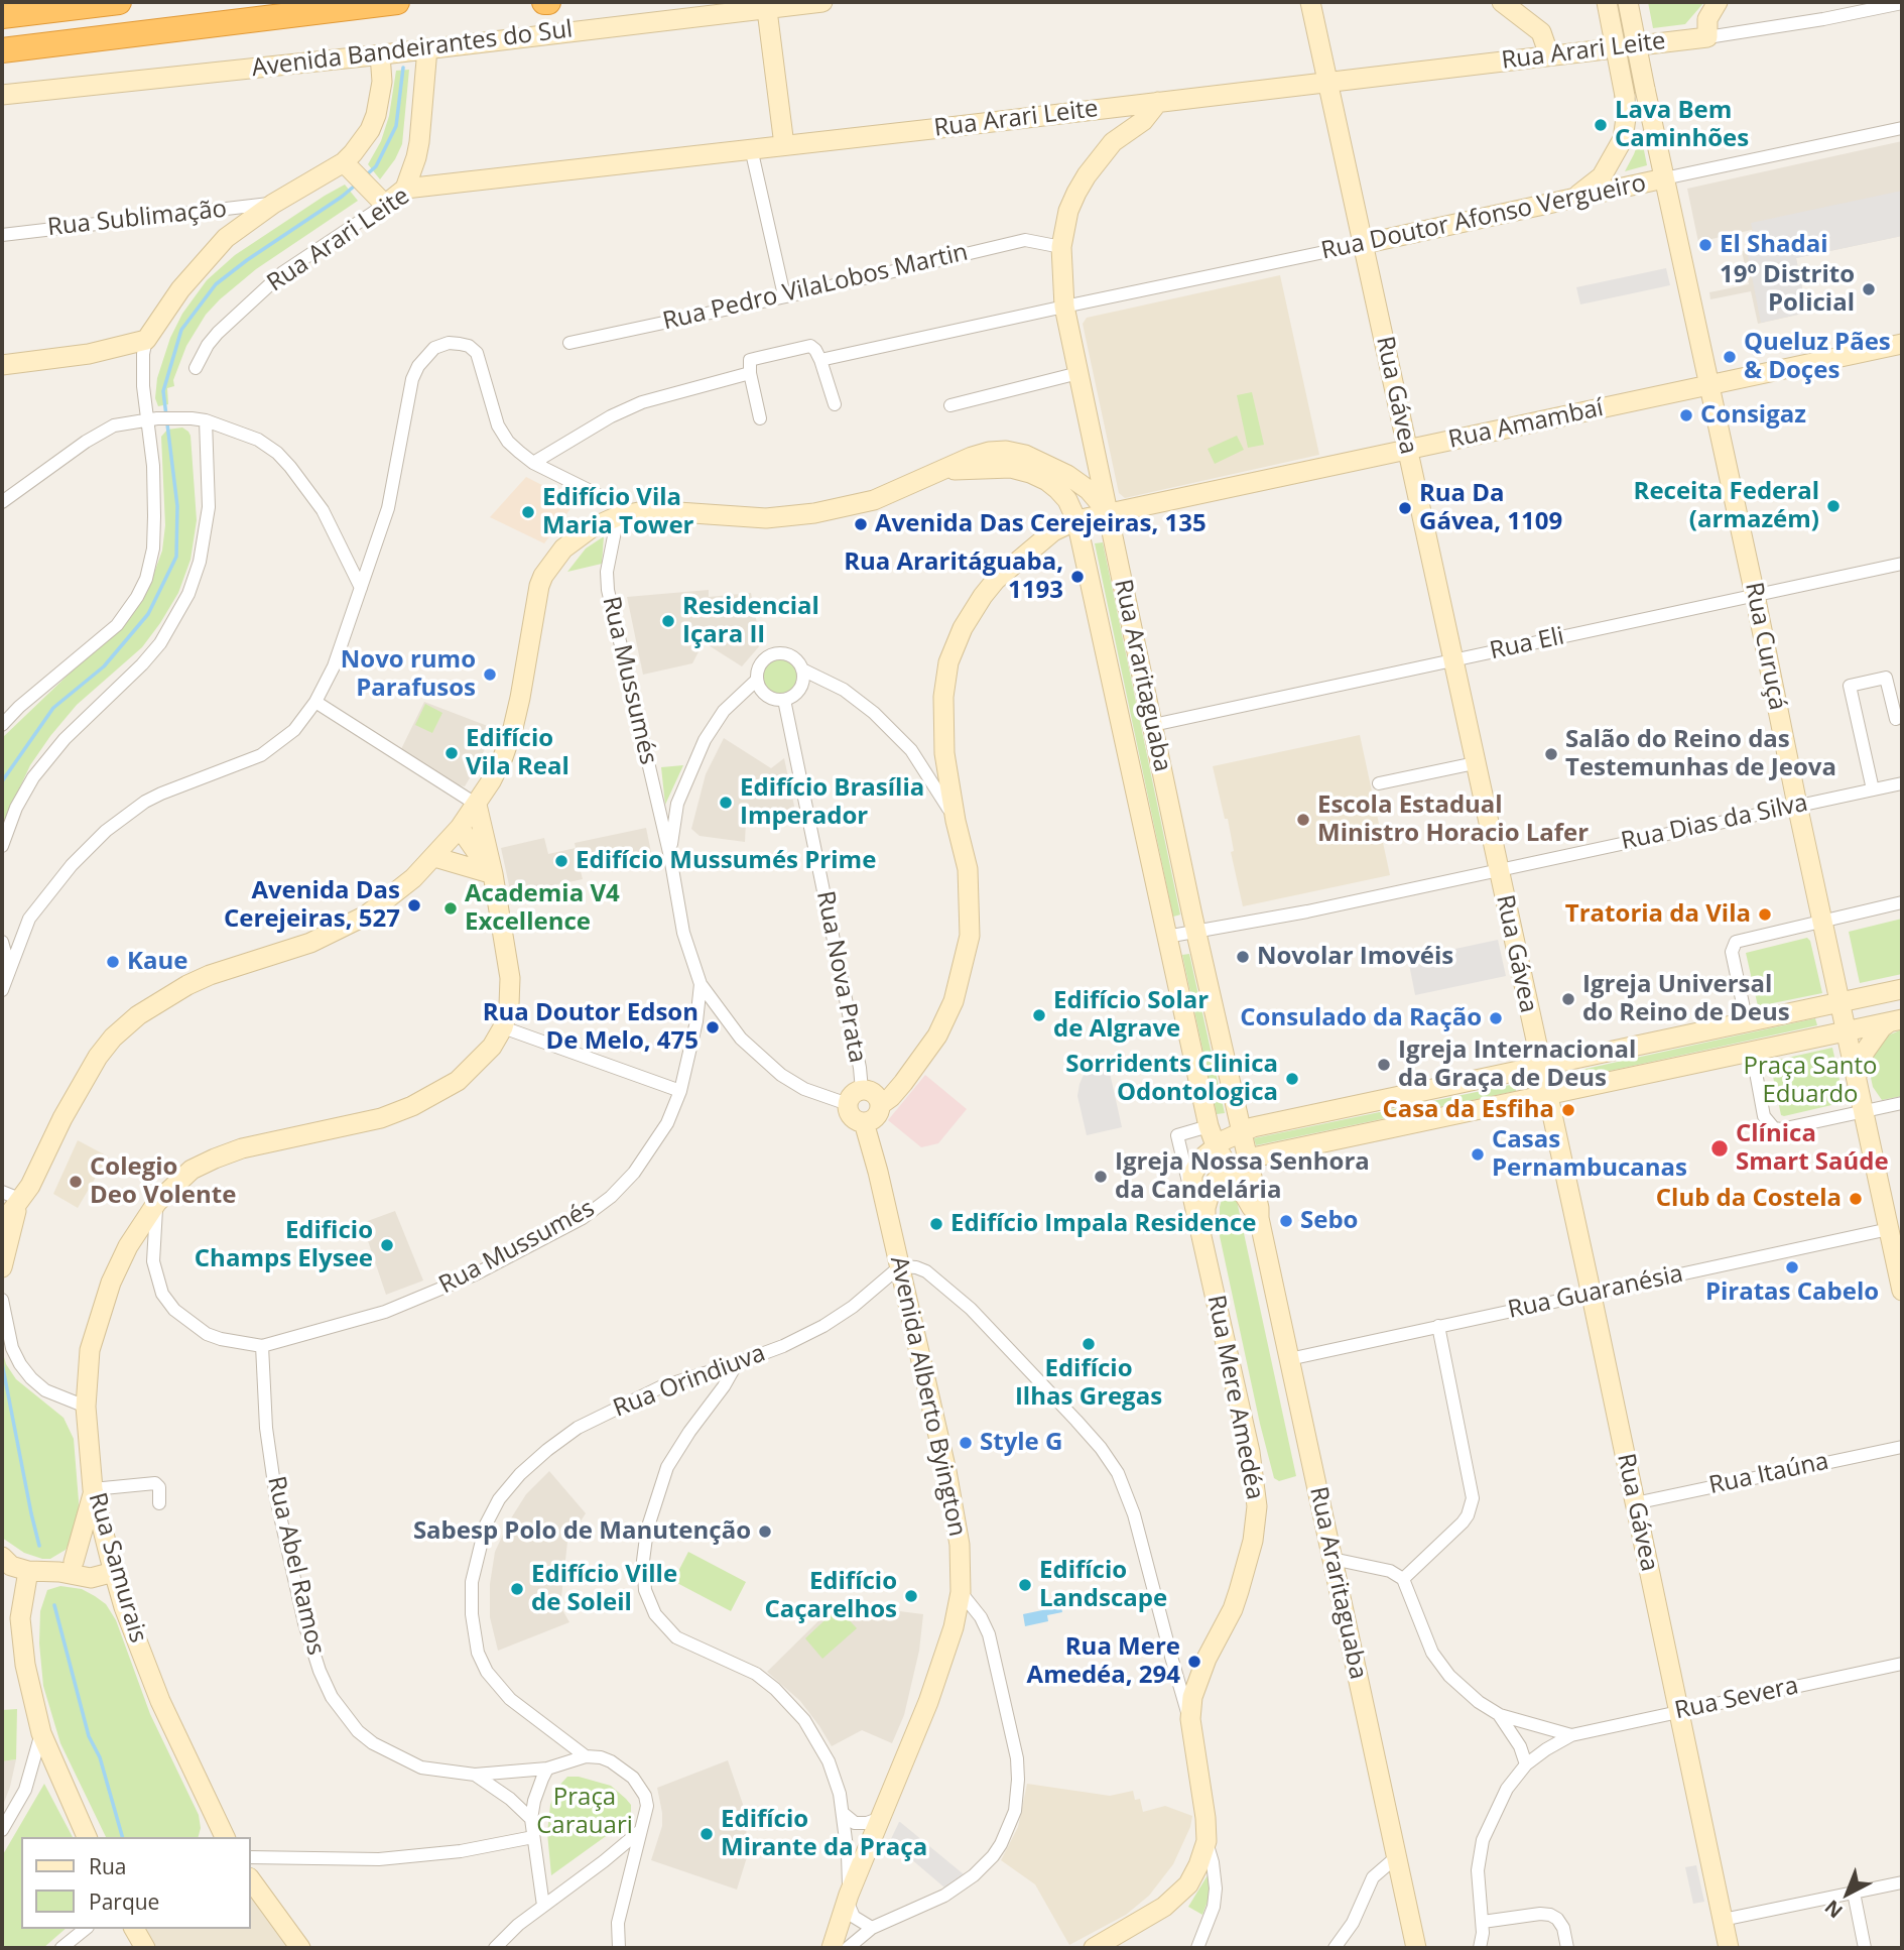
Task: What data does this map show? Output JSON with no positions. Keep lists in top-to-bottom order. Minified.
{"streets":{"street":["Avenida Bandeirantes do Sul","Rua Arari Leite","Rua Doutor Afonso Vergueiro","Rua Sublimação","Rua Pedro VilaLobos Martin","Rua Gávea","Rua Amambaí","Rua Eli","Rua Curuçá","Rua Araritaguaba","Rua Mussumés","Rua Dias da Silva","Rua Nova Prata","Rua Guaranésia","Rua Orindiuva","Avenida Alberto Byington","Rua Mere Amedéa","Rua Itaúna","Rua Abel Ramos","Rua Samurais","Rua Severa"]},"crossings":[["Rua Arari Leite","Rua Gávea"],["Rua Arari Leite","Rua Araritaguaba"],["Rua Doutor Afonso Vergueiro","Rua Gávea"],["Rua Doutor Afonso Vergueiro","Rua Curuçá"],["Rua Doutor Afonso Vergueiro","Rua Araritaguaba"],["Rua Pedro VilaLobos Martin","Rua Araritaguaba"],["Rua Gávea","Rua Amambaí"],["Rua Gávea","Rua Eli"],["Rua Gávea","Rua Dias da Silva"],["Rua Gávea","Rua Guaranésia"],["Rua Gávea","Rua Mere Amedéa"],["Rua Gávea","Rua Itaúna"],["Rua Gávea","Rua Severa"],["Rua Amambaí","Rua Curuçá"],["Rua Amambaí","Rua Araritaguaba"],["Rua Amambaí","Rua Nova Prata"],["Rua Amambaí","Avenida Alberto Byington"],["Rua Eli","Rua Curuçá"],["Rua Eli","Rua Araritaguaba"],["Rua Curuçá","Rua Dias da Silva"],["Rua Curuçá","Rua Guaranésia"],["Rua Curuçá","Rua Mere Amedéa"],["Rua Araritaguaba","Rua Dias da Silva"],["Rua Araritaguaba","Rua Guaranésia"],["Rua Araritaguaba","Rua Mere Amedéa"],["Rua Mussumés","Rua Abel Ramos"],["Rua Mussumés","Rua Samurais"],["Rua Nova Prata","Avenida Alberto Byington"],["Rua Orindiuva","Avenida Alberto Byington"]],"parks":["Praça Santo Eduardo","Praça Carauari"],"places":["Lava Bem Caminhões","El Shadai","19º Distrito Policial","Queluz Pães & Doçes","Consigaz","Receita Federal (armazém)","Rua Da Gávea, 1109","Edifício Vila Maria Tower","Avenida Das Cerejeiras, 135","Rua Araritáguaba, 1193","Residencial Içara II","Novo rumo Parafusos","Edifício Vila Real","Salão do Reino das Testemunhas de Jeova","Edifício Brasília Imperador","Escola Estadual Ministro Horacio Lafer","Edifício Mussumés Prime","Avenida Das Cerejeiras, 527","Academia V4 Excellence","Tratoria da Vila","Novolar Imovéis","Kaue","Igreja Universal do Reino de Deus","Edifício Solar de Algrave","Consulado da Ração","Rua Doutor Edson De Melo, 475","Igreja Internacional da Graça de Deus","Sorridents Clinica Odontologica","Casa da Esfiha","Clínica Smart Saúde","Casas Pernambucanas","Igreja Nossa Senhora da Candelária","Colegio Deo Volente","Club da Costela","Sebo","Edifício Impala Residence","Edificio Champs Elysee","Piratas Cabelo","Edifício Ilhas Gregas","Style G","Sabesp Polo de Manutenção","Edifício Landscape","Edifício Ville de Soleil","Edifício Caçarelhos","Rua Mere Amedéa, 294","Edifício Mirante da Praça"],"legend":["Rua","Parque"],"north":"bottom left"}
